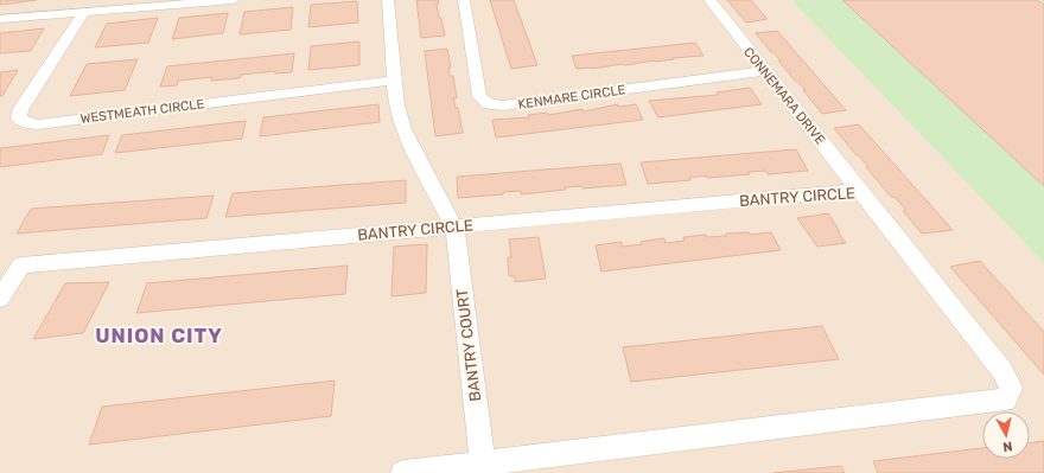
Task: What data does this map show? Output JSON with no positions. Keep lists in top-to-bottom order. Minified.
{"streets":{"street":["CONNEMARA DRIVE","KENMARE CIRCLE","WESTMEATH CIRCLE","BANTRY CIRCLE","BANTRY COURT"]},"crossings":[["CONNEMARA DRIVE","KENMARE CIRCLE"],["CONNEMARA DRIVE","BANTRY CIRCLE"],["BANTRY CIRCLE","BANTRY COURT"]],"districts":["UNION CITY"],"north":"bottom"}
